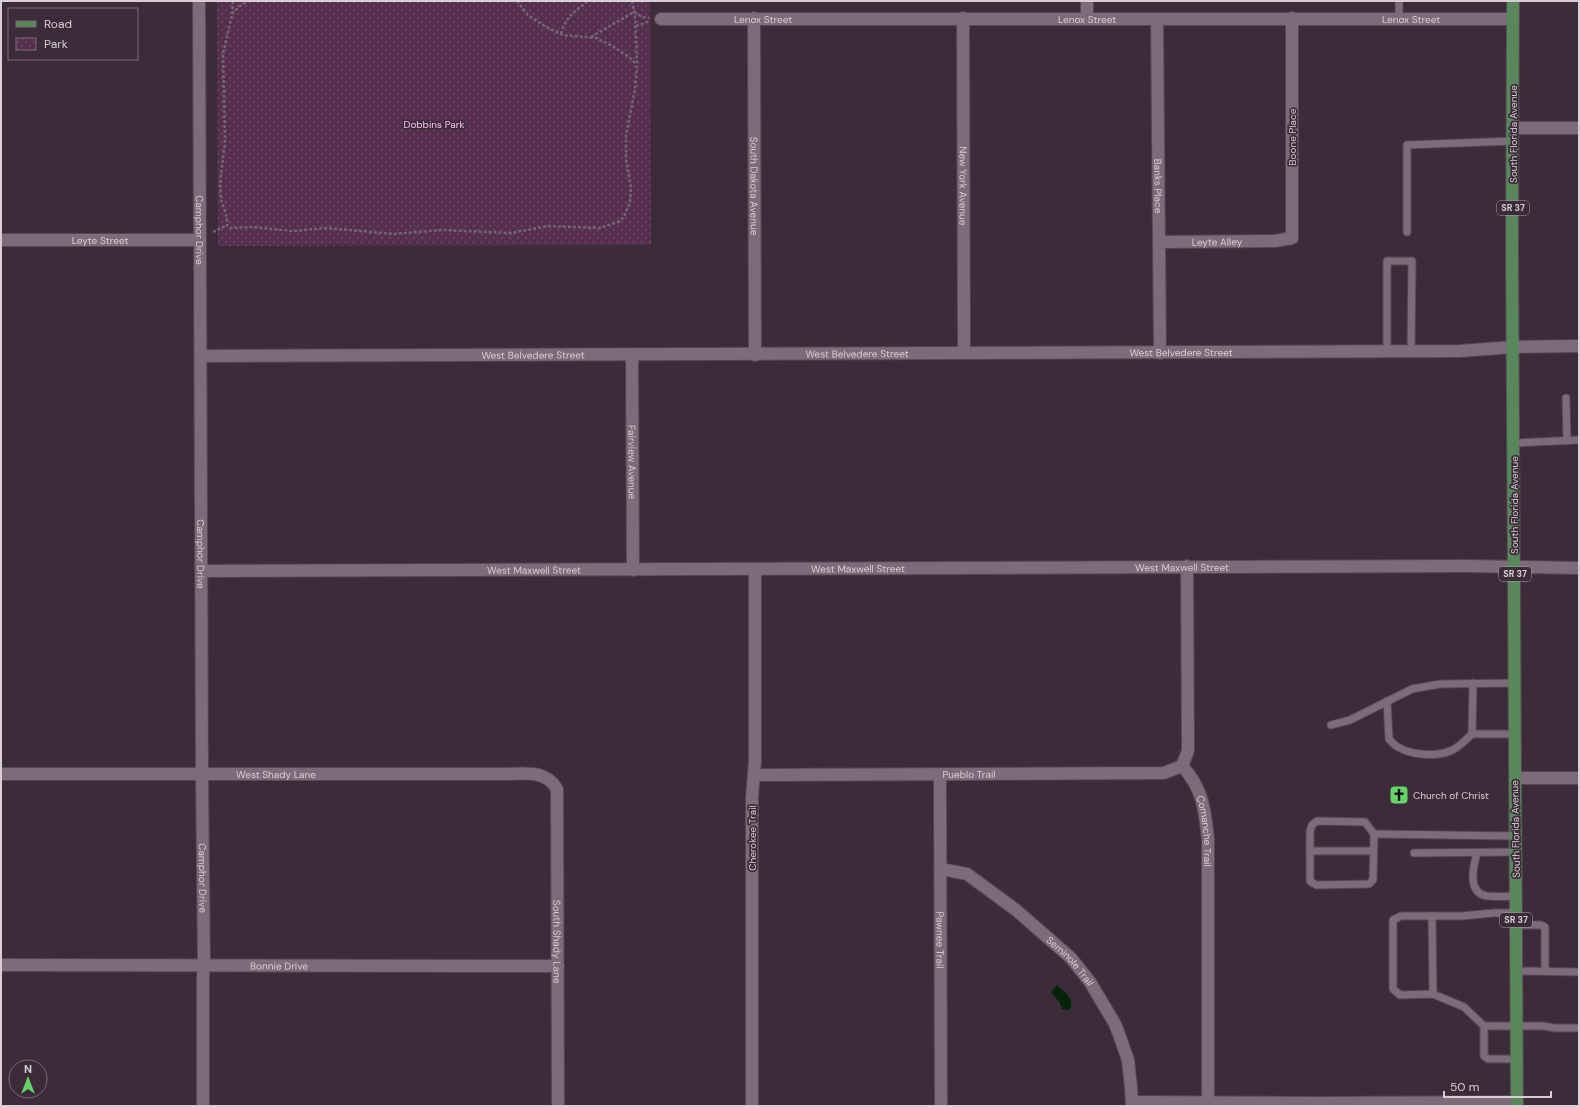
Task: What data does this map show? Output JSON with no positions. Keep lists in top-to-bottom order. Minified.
{"streets":{"main road":["South Florida Avenue","SR 37"],"street":["Lenox Street","Boone Place","South Dakota Avenue","New York Avenue","Banks Place","Camphor Drive","Leyte Street","Leyte Alley","West Belvedere Street","Fairview Avenue","West Maxwell Street","Pueblo Trail","West Shady Lane","Comanche Trail","Cherokee Trail","Pawnee Trail","South Shady Lane","Seminole Trail","Bonnie Drive"]},"crossings":[["Lenox Street","South Florida Avenue"],["Lenox Street","Boone Place"],["Lenox Street","South Dakota Avenue"],["Lenox Street","New York Avenue"],["Lenox Street","Banks Place"],["South Florida Avenue","West Belvedere Street"],["South Florida Avenue","West Maxwell Street"],["Boone Place","Leyte Alley"],["South Dakota Avenue","West Belvedere Street"],["New York Avenue","West Belvedere Street"],["Banks Place","Leyte Alley"],["Banks Place","West Belvedere Street"],["Camphor Drive","Leyte Street"],["Camphor Drive","West Belvedere Street"],["Camphor Drive","West Maxwell Street"],["Camphor Drive","West Shady Lane"],["Camphor Drive","Bonnie Drive"],["West Belvedere Street","Fairview Avenue"],["Fairview Avenue","West Maxwell Street"],["West Maxwell Street","Cherokee Trail"],["Pueblo Trail","Comanche Trail"],["Pueblo Trail","Cherokee Trail"],["Pueblo Trail","Pawnee Trail"],["West Shady Lane","South Shady Lane"],["Pawnee Trail","Seminole Trail"],["South Shady Lane","Bonnie Drive"]],"parks":["Dobbins Park"],"places":{"church":["Church of Christ"]},"legend":["Road","Park"],"scale_bar":"50 m","north":"top"}
